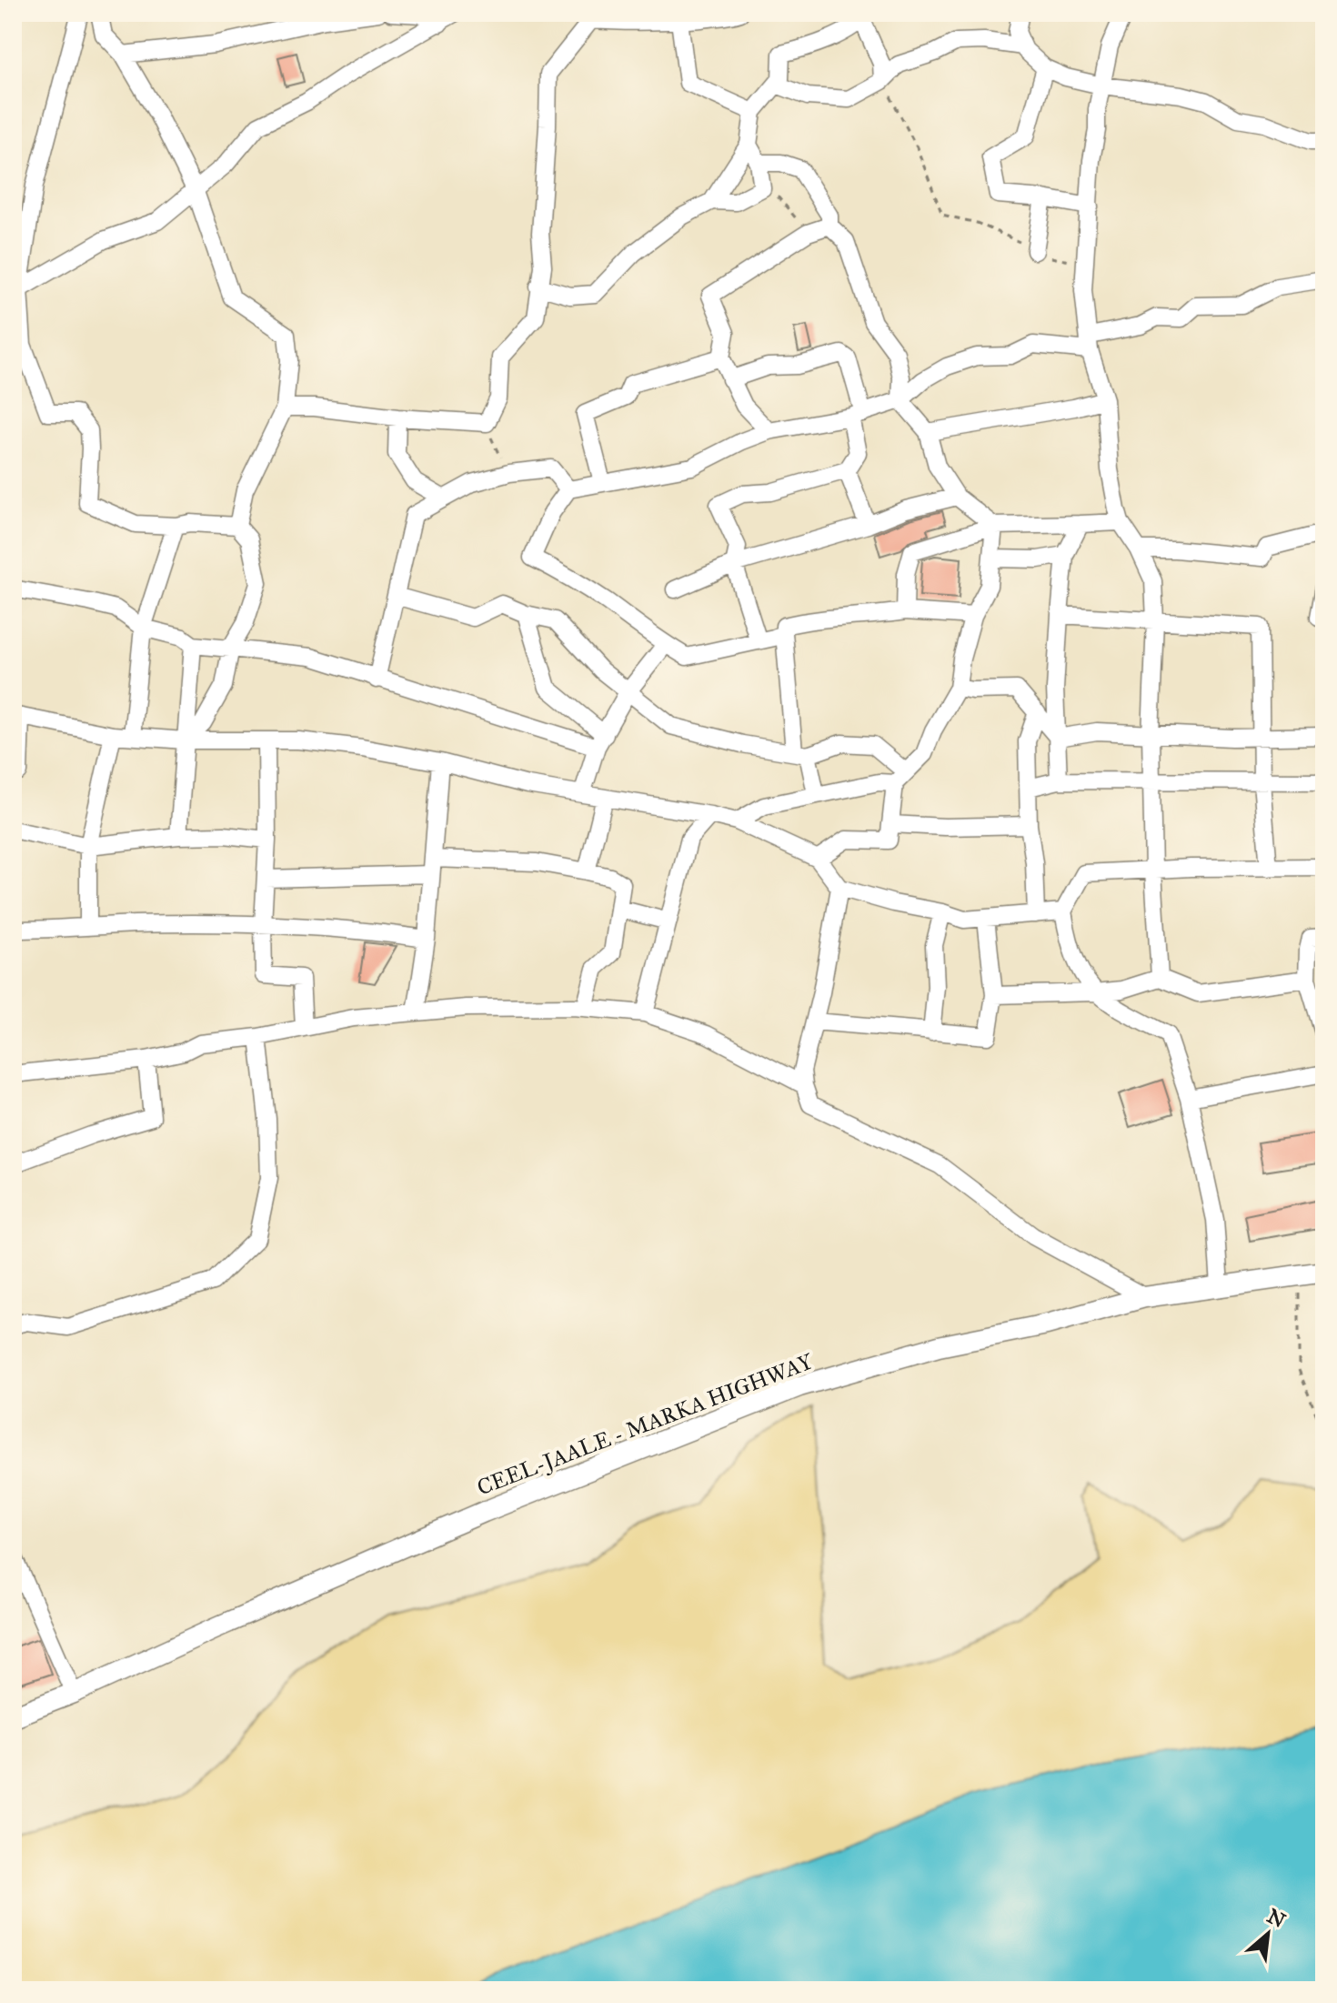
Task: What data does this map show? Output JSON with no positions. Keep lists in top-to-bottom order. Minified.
{"streets":{"street":["CEEL-JAALE - MARKA HIGHWAY"]},"north":"top right"}
